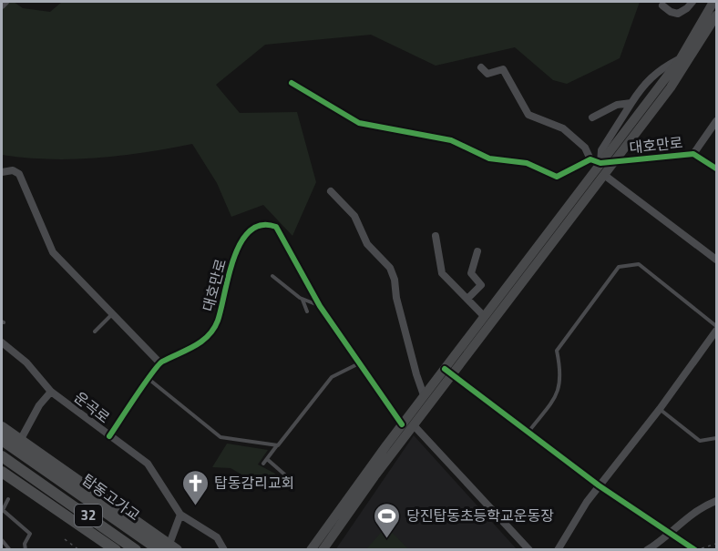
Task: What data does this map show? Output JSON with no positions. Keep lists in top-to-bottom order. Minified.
{"streets":{"highway":["탑동고가교","32"],"main road":["대호만로"],"street":["운곡로"]},"crossings":[["대호만로","운곡로"]],"places":{"church":["탑동감리교회"],"sports":["당진탑동초등학교운동장"]}}
